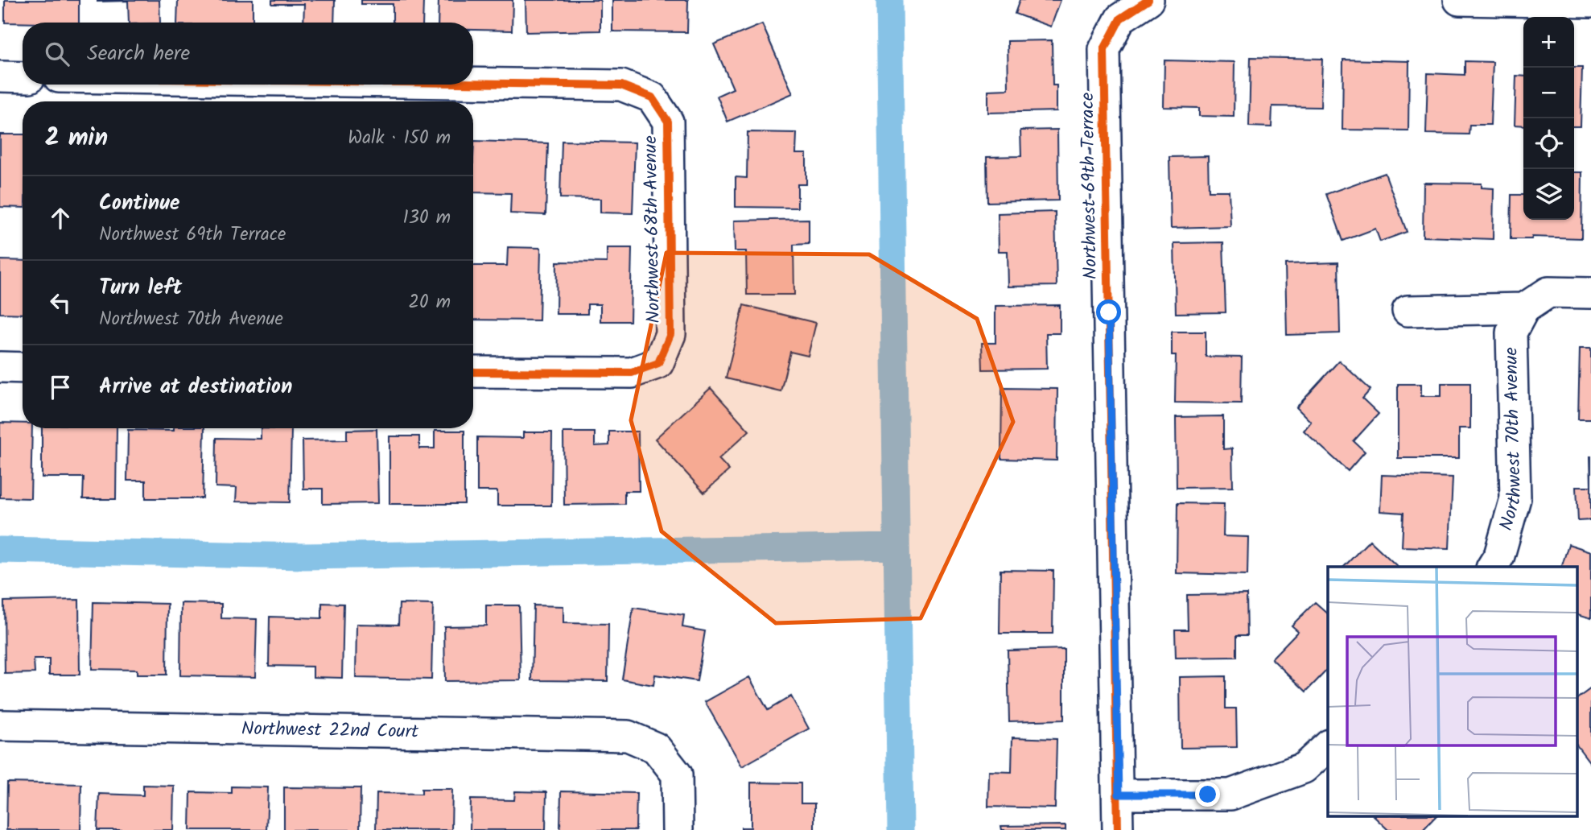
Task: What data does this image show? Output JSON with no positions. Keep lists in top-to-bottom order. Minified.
{"streets":{"street":["Northwest 69th Terrace","Northwest 68th Avenue","Northwest 70th Avenue","Northwest 22nd Court"]},"page":{"map_buttons":["+","−"],"search":"Search here","heading":["2 min","Walk · 150 m"],"list":[["Continue","Northwest 69th Terrace","130 m"],["Turn left","Northwest 70th Avenue","20 m"],"Arrive at destination"]}}
